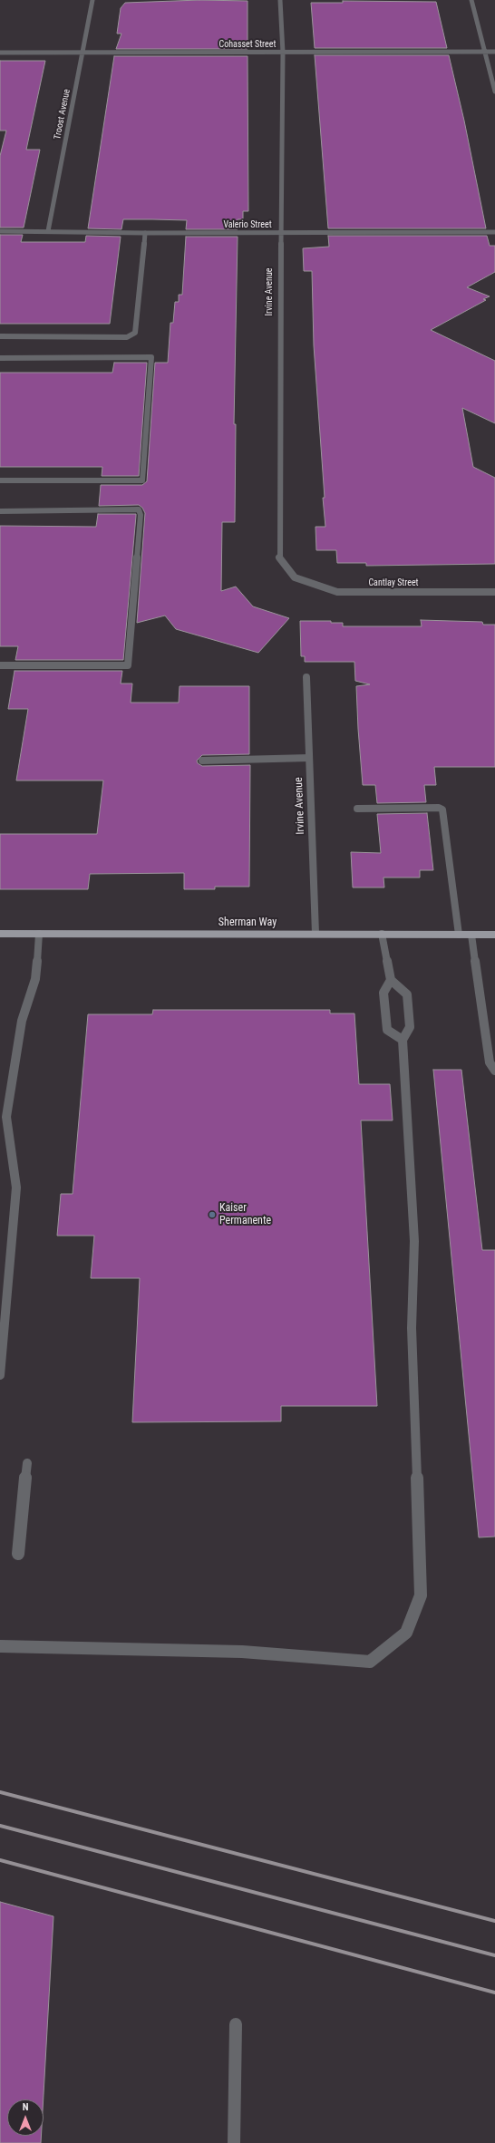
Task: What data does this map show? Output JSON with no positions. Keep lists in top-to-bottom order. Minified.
{"streets":{"main road":["Sherman Way"],"street":["Cohasset Street","Troost Avenue","Valerio Street","Irvine Avenue","Cantlay Street"]},"crossings":[["Cohasset Street","Troost Avenue"],["Cohasset Street","Irvine Avenue"],["Troost Avenue","Valerio Street"],["Valerio Street","Irvine Avenue"],["Irvine Avenue","Cantlay Street"],["Irvine Avenue","Sherman Way"]],"places":["Kaiser Permanente"],"north":"top"}
